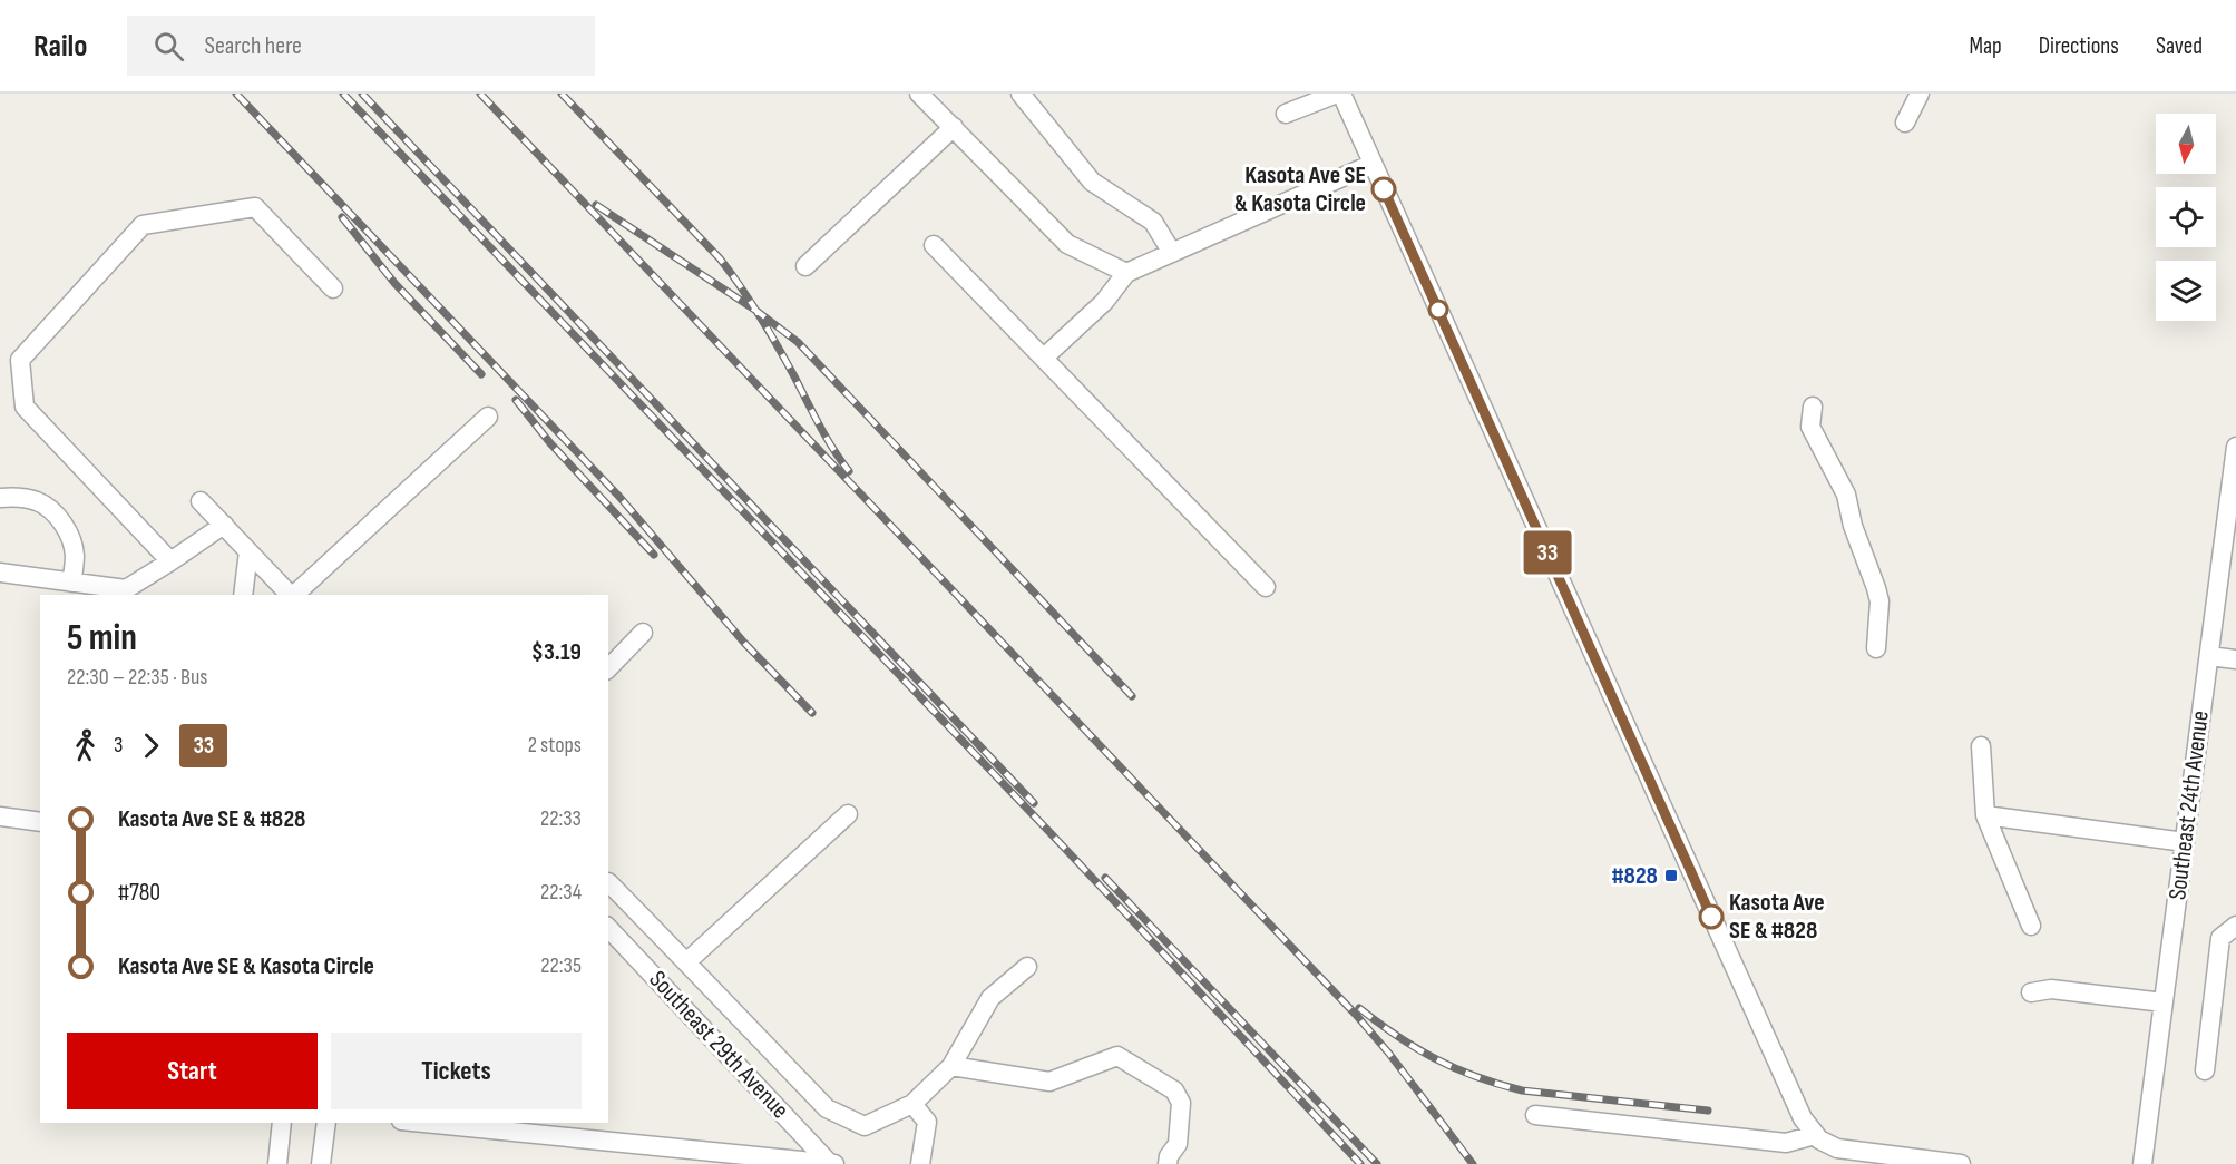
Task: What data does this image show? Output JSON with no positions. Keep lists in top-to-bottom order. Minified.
{"streets":{"street":["Southeast 24th Avenue","Southeast 29th Avenue"]},"places":{"other":["Kasota Ave SE & Kasota Circle","Kasota Ave SE & #828"],"transit":["#828"]},"lines":["bus line 33"],"north":"bottom","page":{"header":"Railo","search":"Search here","nav":["Map","Directions","Saved"],"on_map":"33","heading":["5 min","22:30 – 22:35 · Bus","$3.19"],"legs":["3","33","2 stops"],"list":[{"name":"Kasota Ave SE & #828","value":"22:33"},{"name":"#780","value":"22:34"},{"name":"Kasota Ave SE & Kasota Circle","value":"22:35"}],"buttons":["Start","Tickets"]}}
